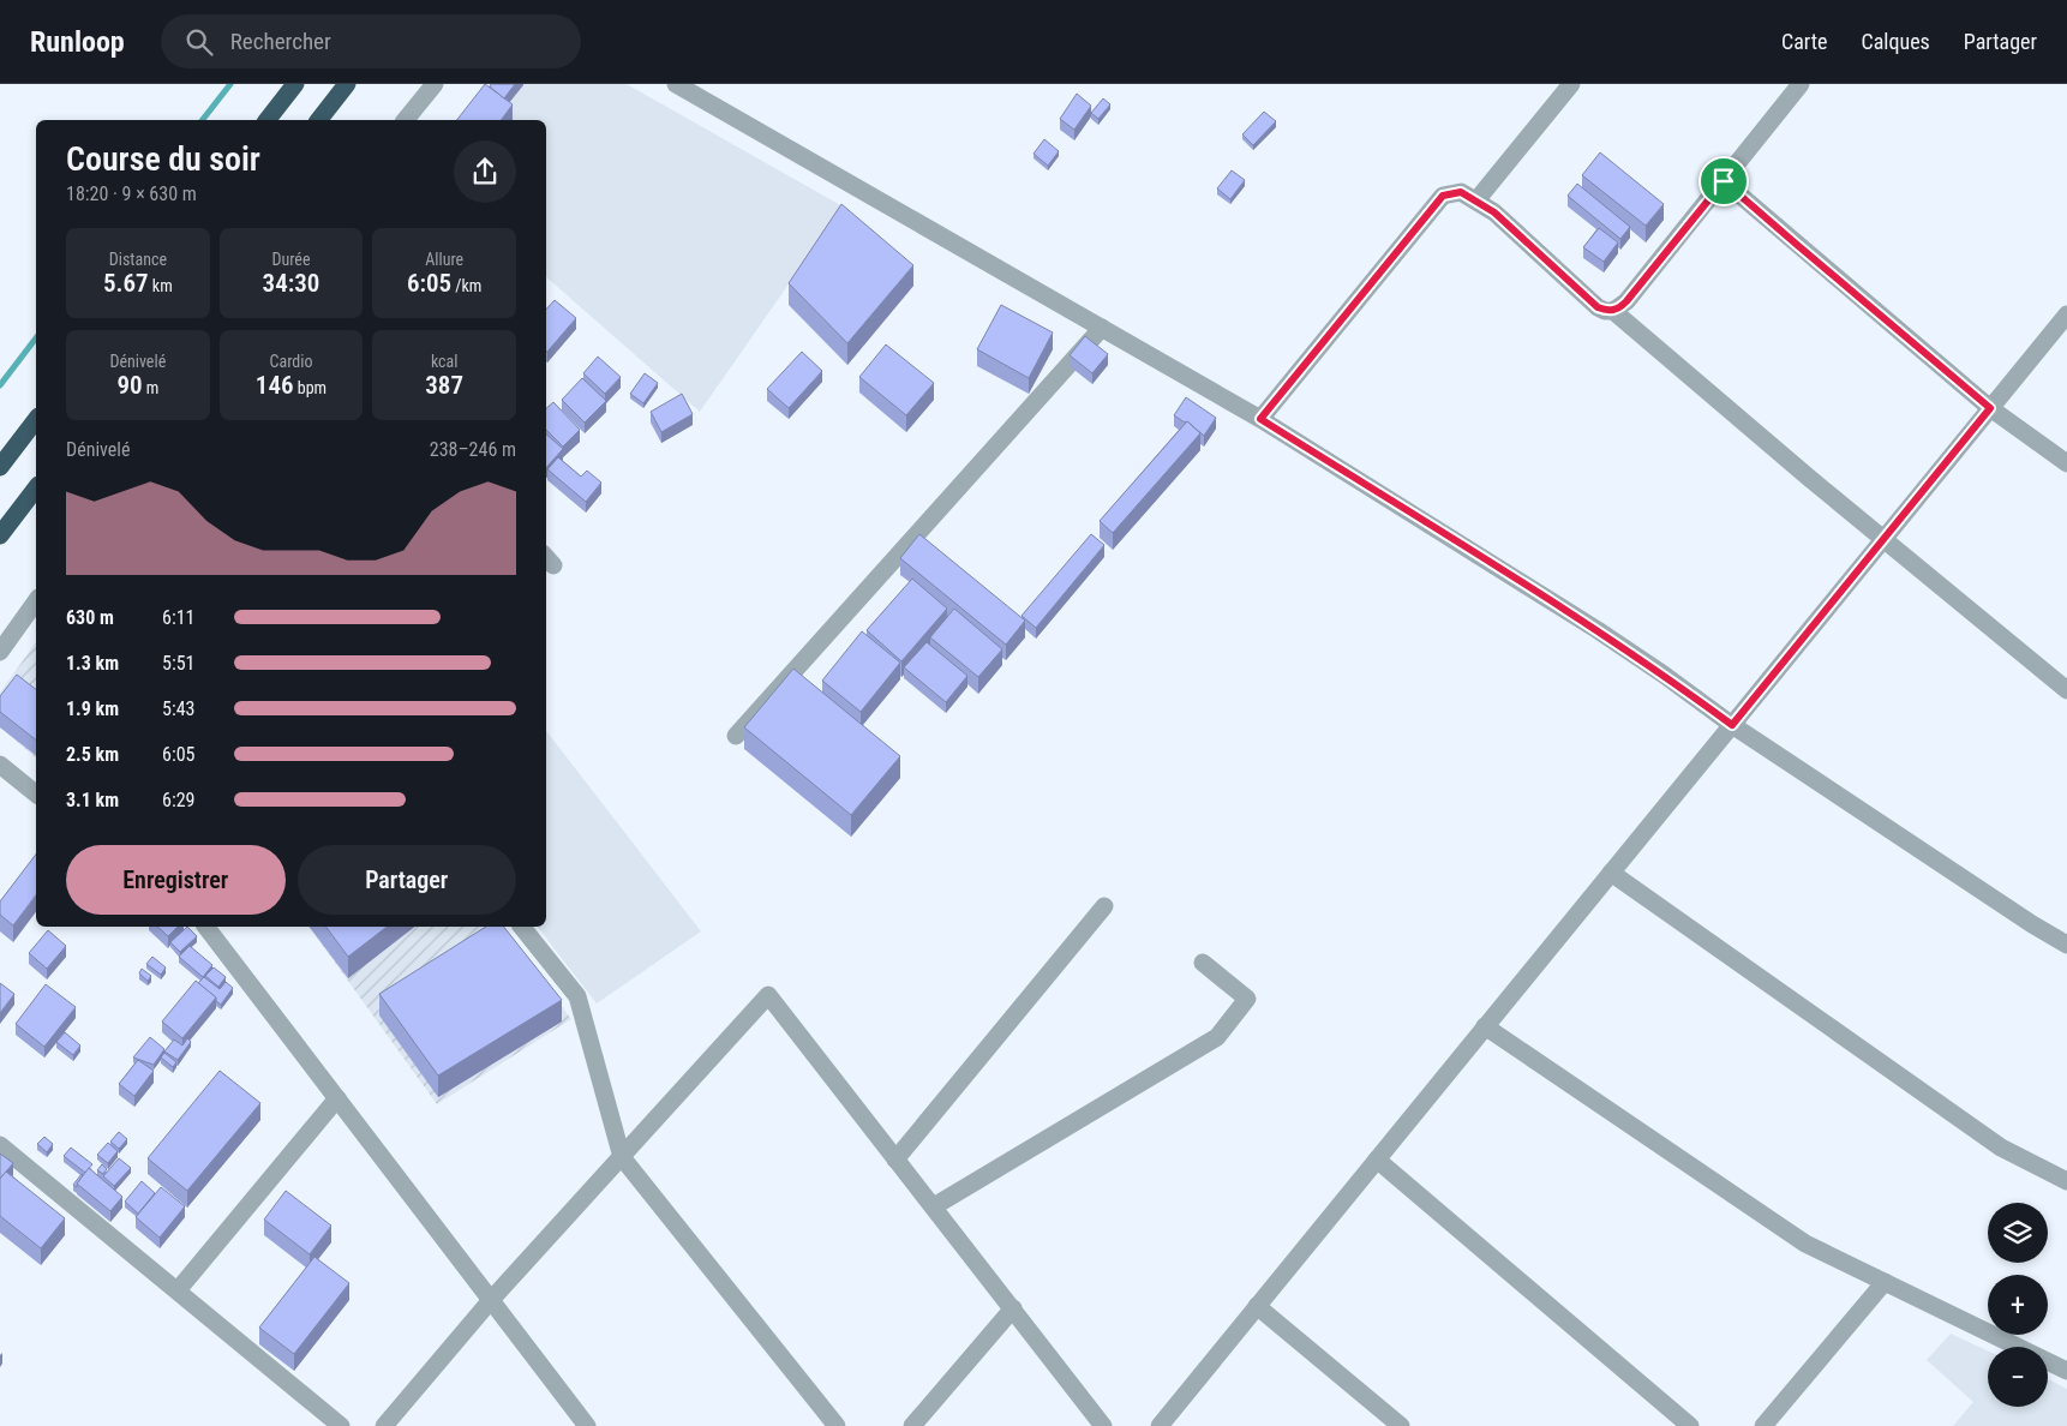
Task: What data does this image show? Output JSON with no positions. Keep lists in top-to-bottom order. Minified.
{"page":{"header":"Runloop","search":"Rechercher","nav":["Carte","Calques","Partager"],"heading":["Course du soir","18:20 · 9 × 630 m"],"stats":[["Distance","5.67 km"],["Durée","34:30"],["Allure","6:05 /km"],["Dénivelé","90 m"],["Cardio","146 bpm"],["kcal","387"]],"chart":["Dénivelé","238–246 m"],"list":[{"name":"630 m","note":"6:11"},{"name":"1.3 km","note":"5:51"},{"name":"1.9 km","note":"5:43"},{"name":"2.5 km","note":"6:05"},{"name":"3.1 km","note":"6:29"}],"buttons":["Enregistrer","Partager"],"map_buttons":["+","−"]}}
